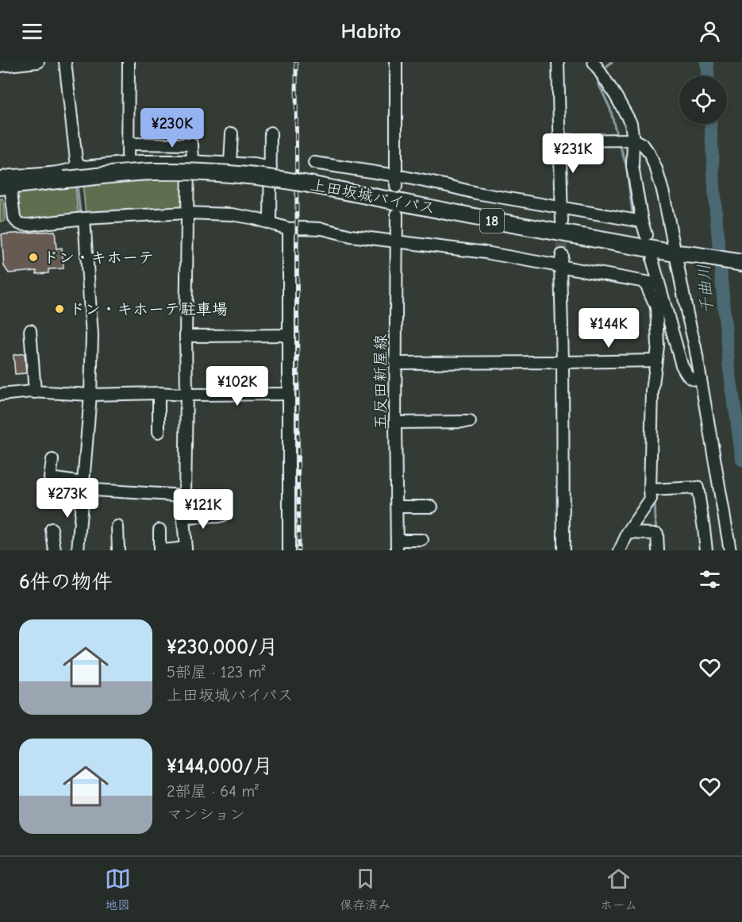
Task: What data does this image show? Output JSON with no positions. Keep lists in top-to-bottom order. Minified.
{"streets":{"highway":["上田坂城バイパス","18"],"street":["五反田新屋線"]},"water":["千曲川"],"places":["ドン・キホーテ","ドン・キホーテ駐車場"],"page":{"header":"Habito","price":["¥230K","¥231K","¥144K","¥102K","¥273K","¥121K"],"heading":"6件の物件","list":[{"name":"¥230,000/月","note":"5部屋 · 123 m² · 上田坂城バイパス"},{"name":"¥144,000/月","note":"2部屋 · 64 m² · マンション"}],"tabs":["地図","保存済み","ホーム"]}}
